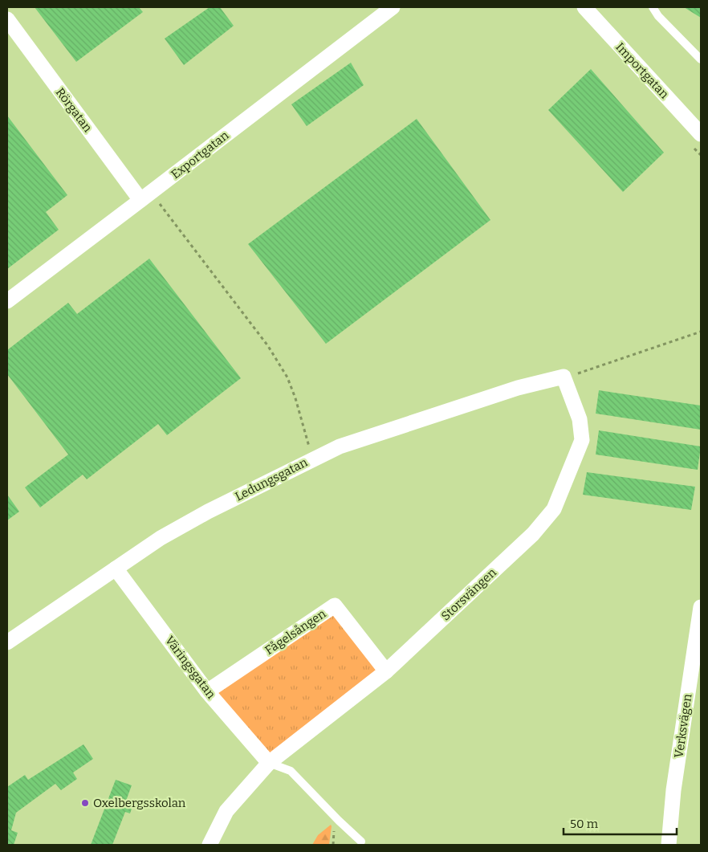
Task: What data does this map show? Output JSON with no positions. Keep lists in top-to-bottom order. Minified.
{"streets":{"street":["Importgatan","Rörgatan","Exportgatan","Ledungsgatan","Storsvängen","Fågelsången","Väringsgatan","Verksvägen"]},"crossings":[["Rörgatan","Exportgatan"],["Ledungsgatan","Storsvängen"],["Ledungsgatan","Väringsgatan"],["Storsvängen","Fågelsången"],["Storsvängen","Väringsgatan"],["Fågelsången","Väringsgatan"]],"places":["Oxelbergsskolan"],"scale_bar":"50 m"}
